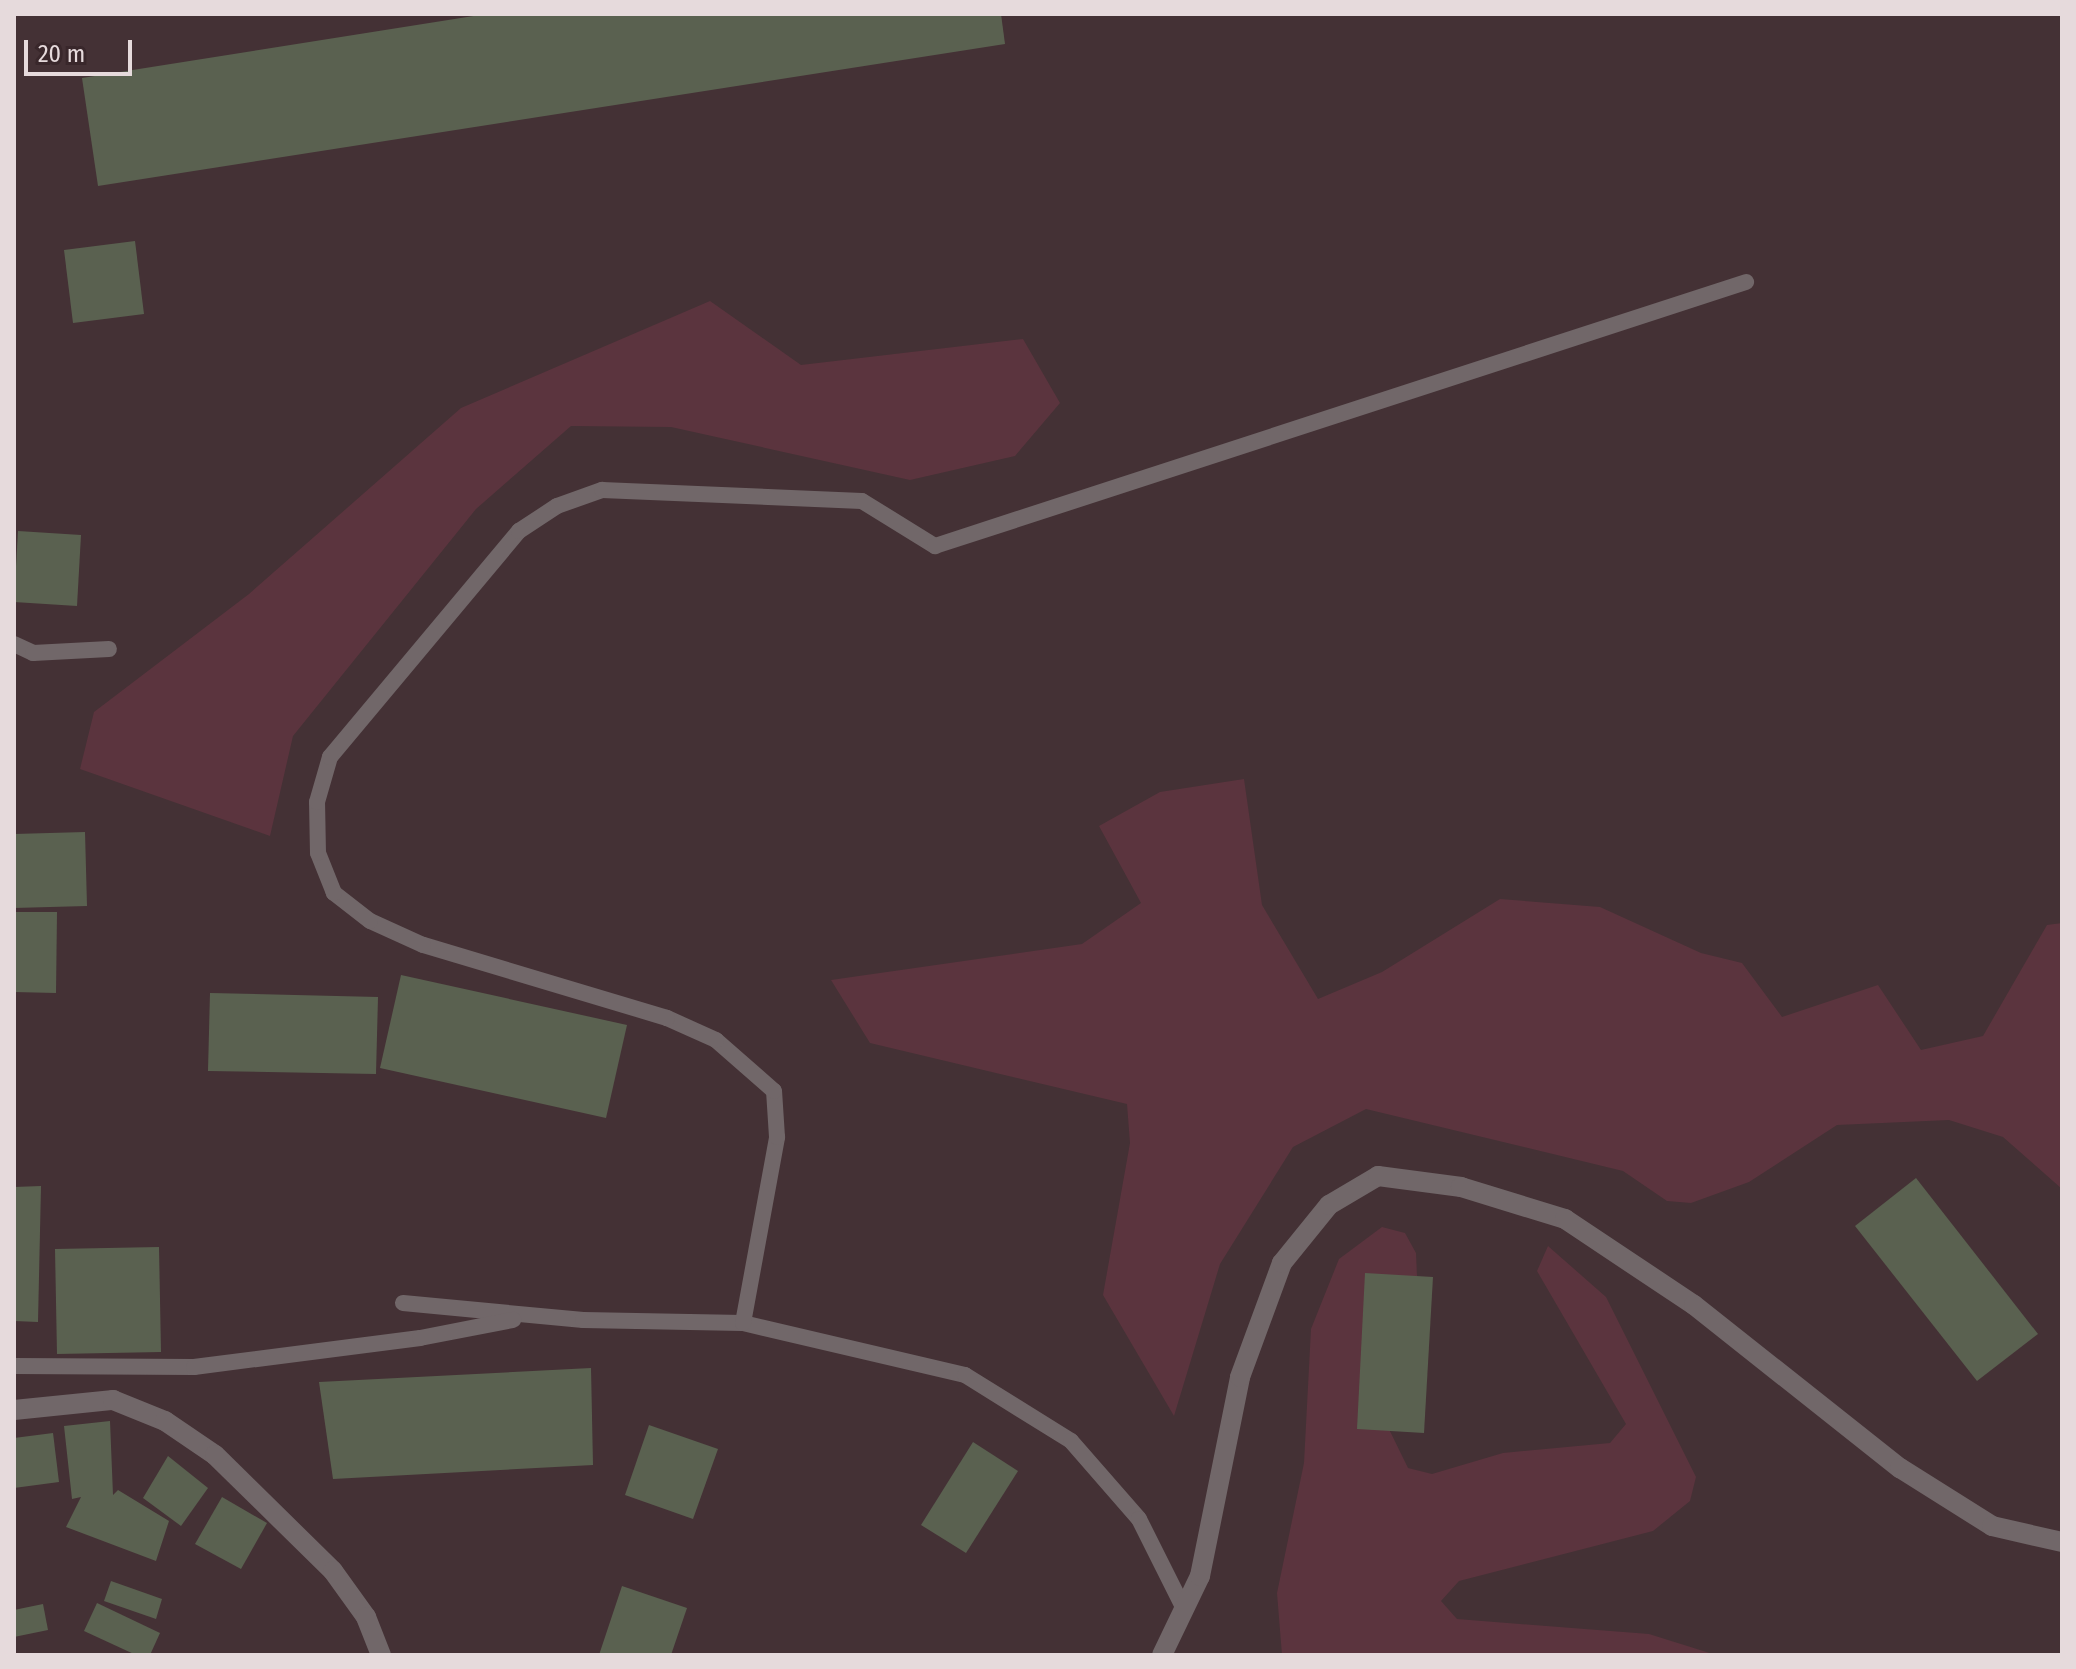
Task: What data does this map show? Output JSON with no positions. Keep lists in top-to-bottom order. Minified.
{"scale_bar":"20 m"}
